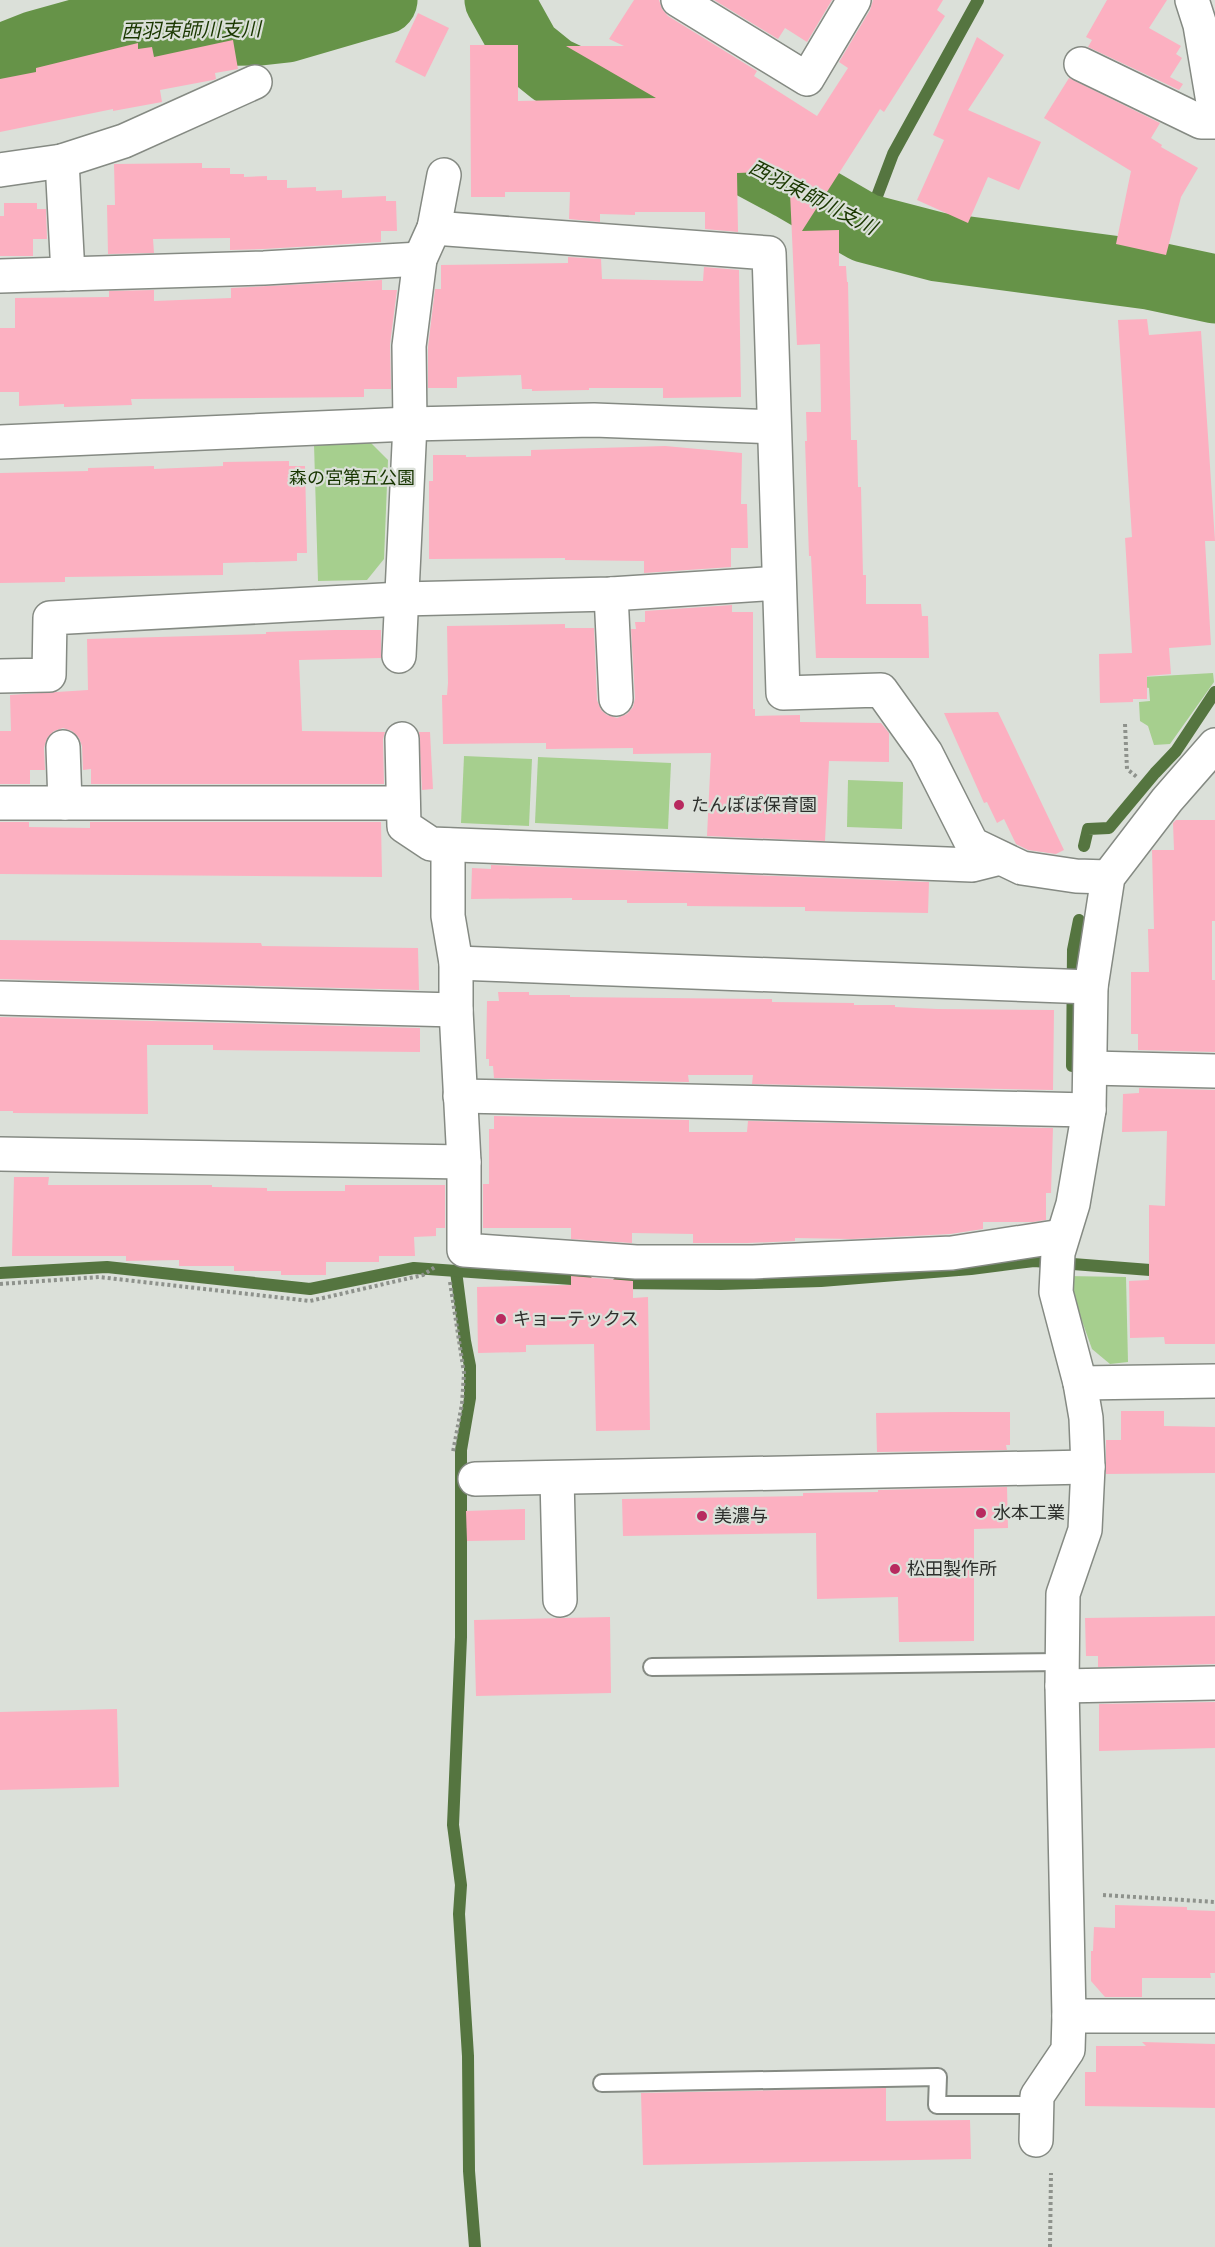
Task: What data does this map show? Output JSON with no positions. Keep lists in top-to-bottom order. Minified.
{"water":["西羽束師川支川"],"parks":["森の宮第五公園"],"places":["たんぽぽ保育園","キョーテックス","水本工業","美濃与","松田製作所"]}
